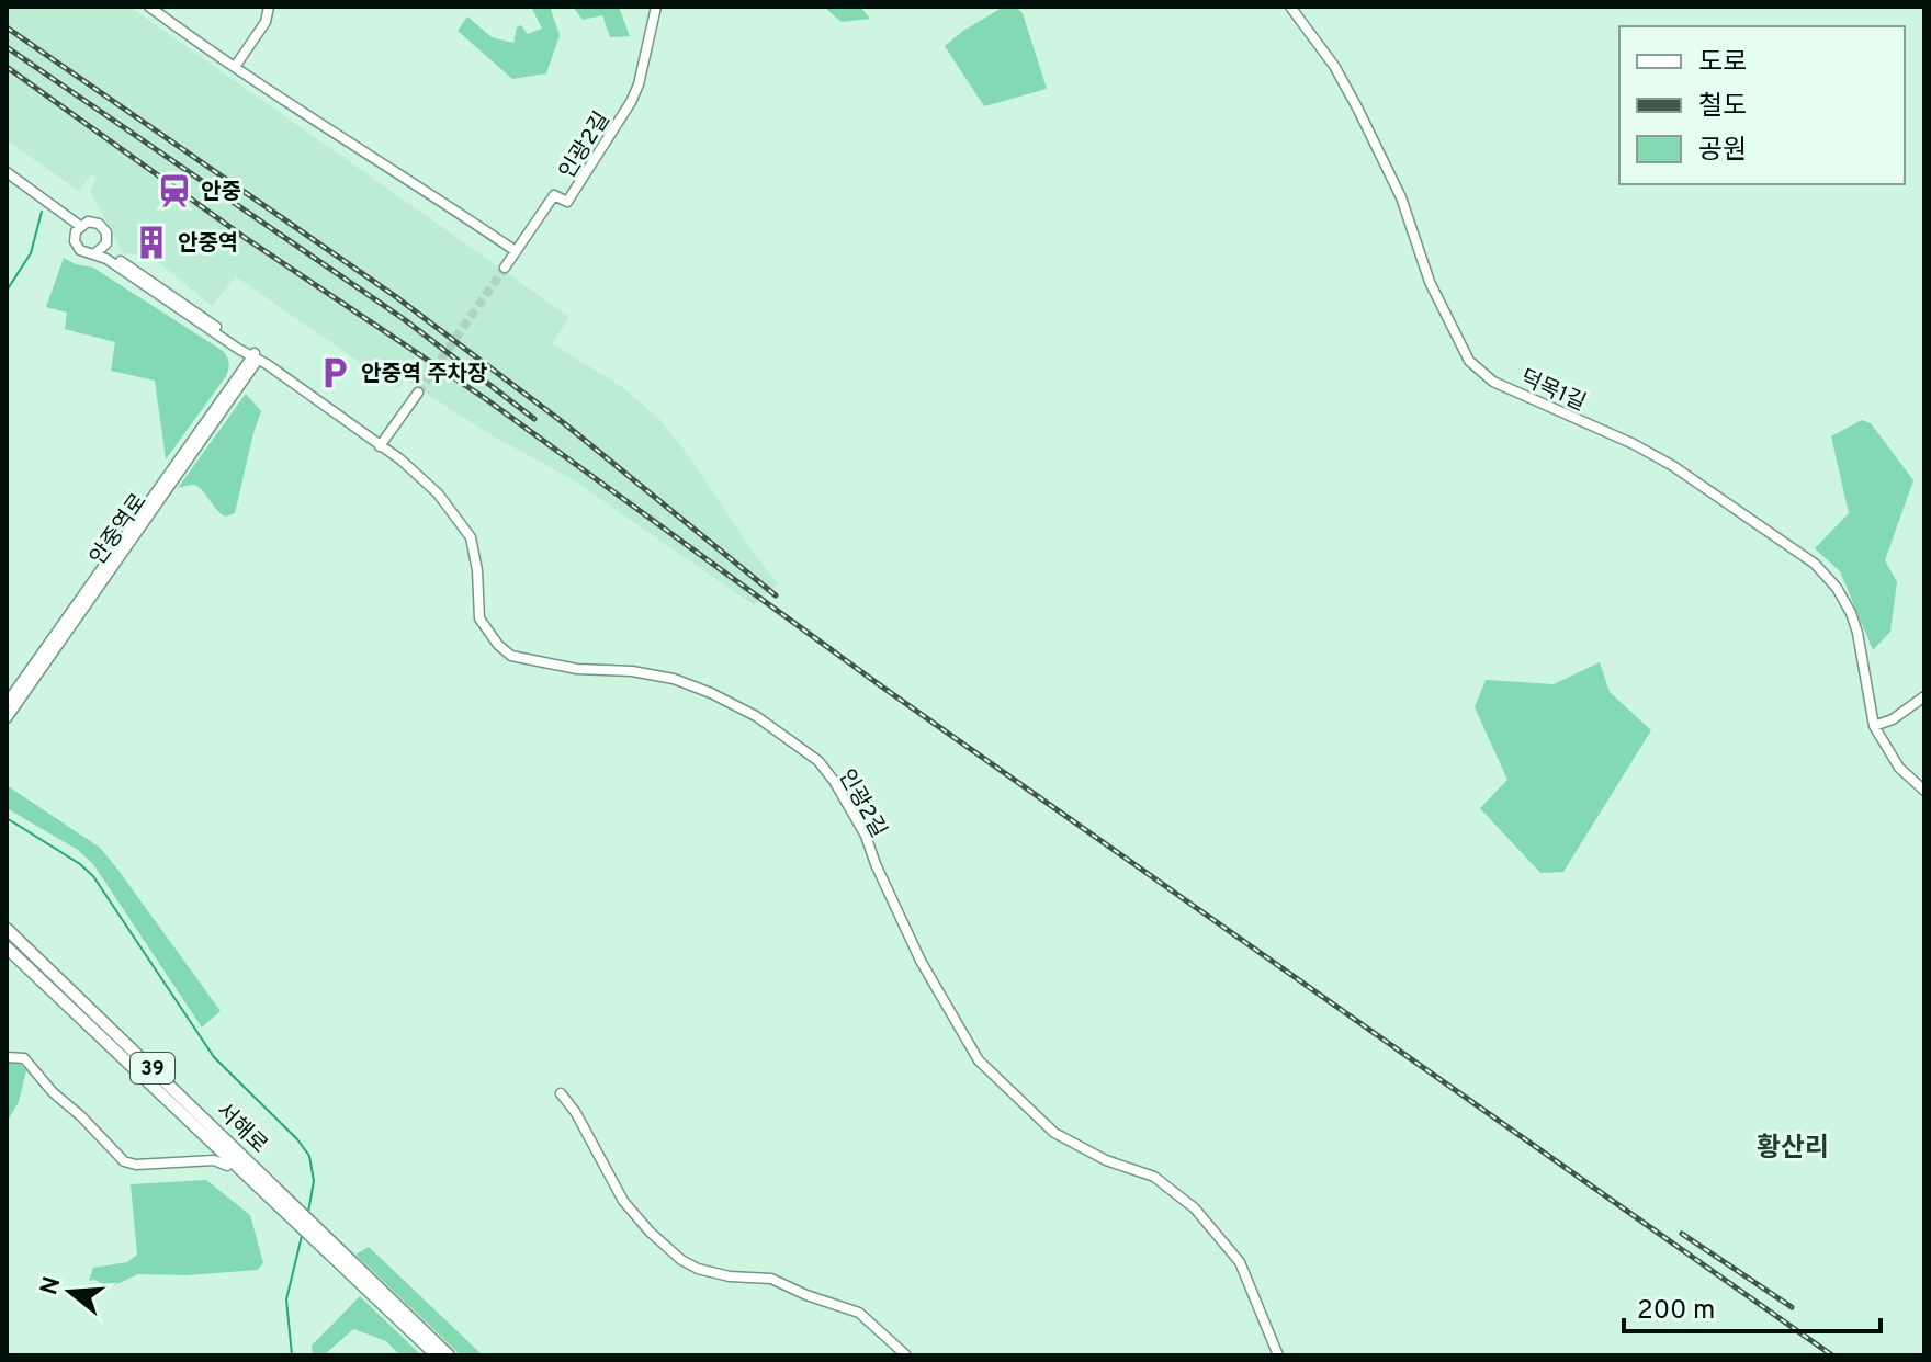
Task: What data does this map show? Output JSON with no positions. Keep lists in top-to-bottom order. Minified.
{"streets":{"main road":["39","서해로"],"street":["인광2길","덕목1길","안중역로"]},"crossings":[["인광2길","안중역로"]],"districts":["황산리"],"places":{"station":["안중"],"building":["안중역"],"parking":["안중역 주차장"]},"legend":["도로","철도","공원"],"scale_bar":"200 m","north":"left"}
